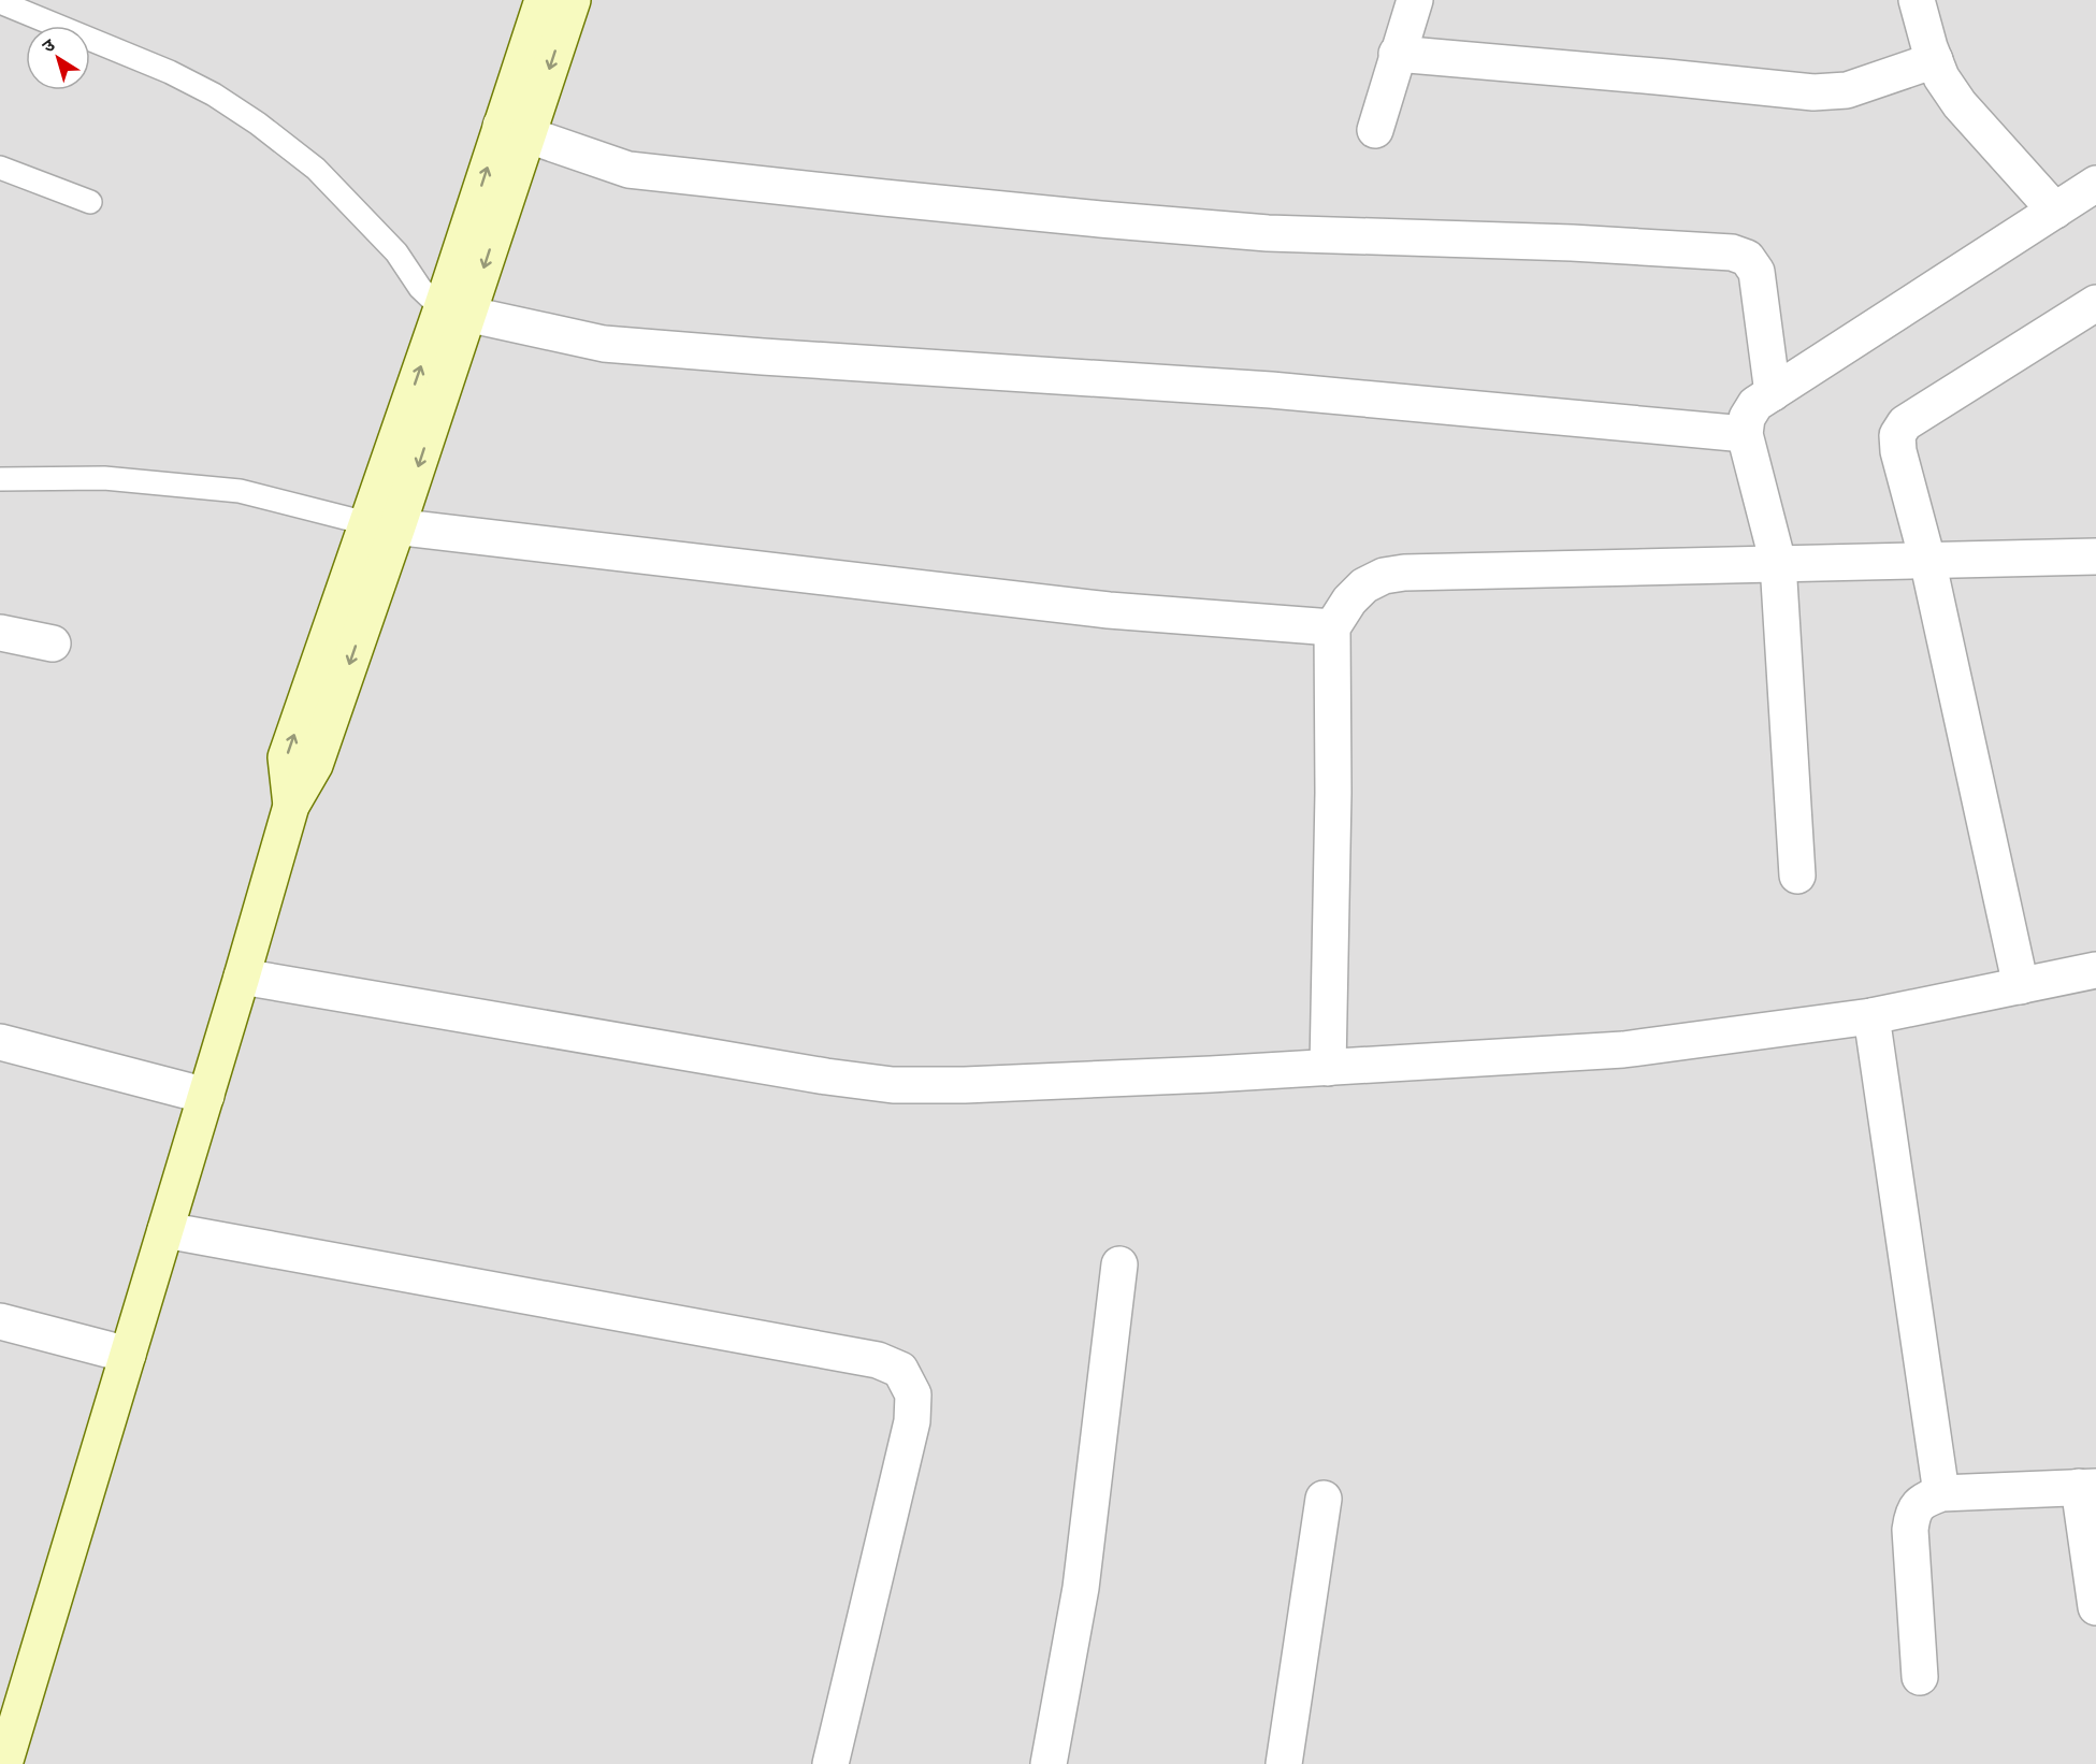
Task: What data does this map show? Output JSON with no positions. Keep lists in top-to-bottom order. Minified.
{"north":"top left"}
